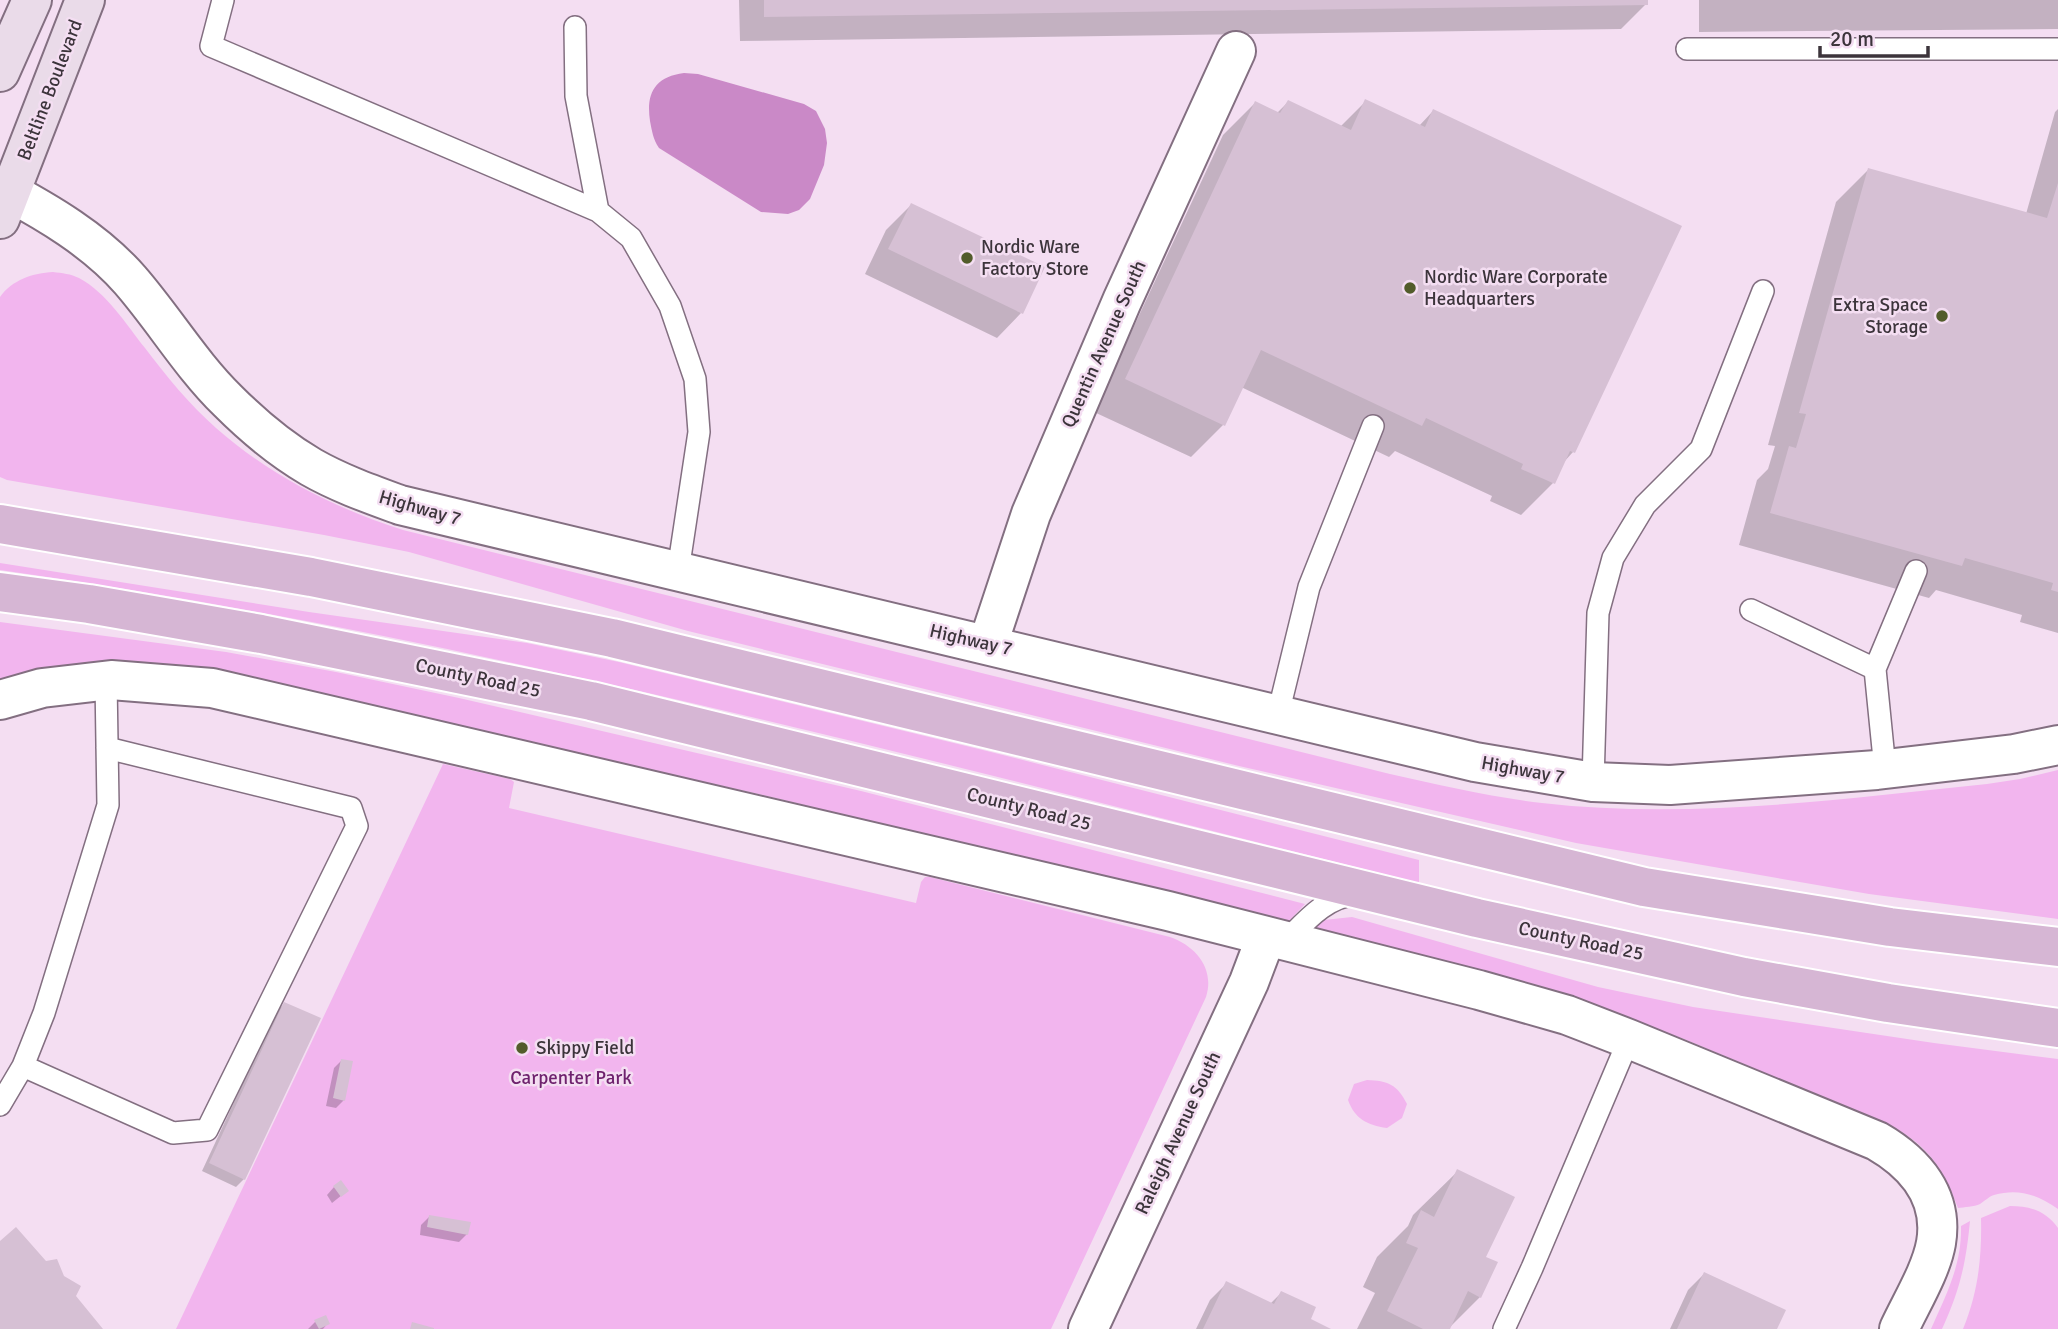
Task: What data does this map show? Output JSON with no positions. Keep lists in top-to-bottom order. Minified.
{"streets":{"main road":["County Road 25"],"street":["Beltline Boulevard","Quentin Avenue South","Highway 7","Raleigh Avenue South"]},"crossings":[["Beltline Boulevard","Highway 7"],["Quentin Avenue South","Highway 7"]],"parks":["Carpenter Park"],"places":["Nordic Ware Factory Store","Nordic Ware Corporate Headquarters","Extra Space Storage","Skippy Field"],"scale_bar":"20 m"}
